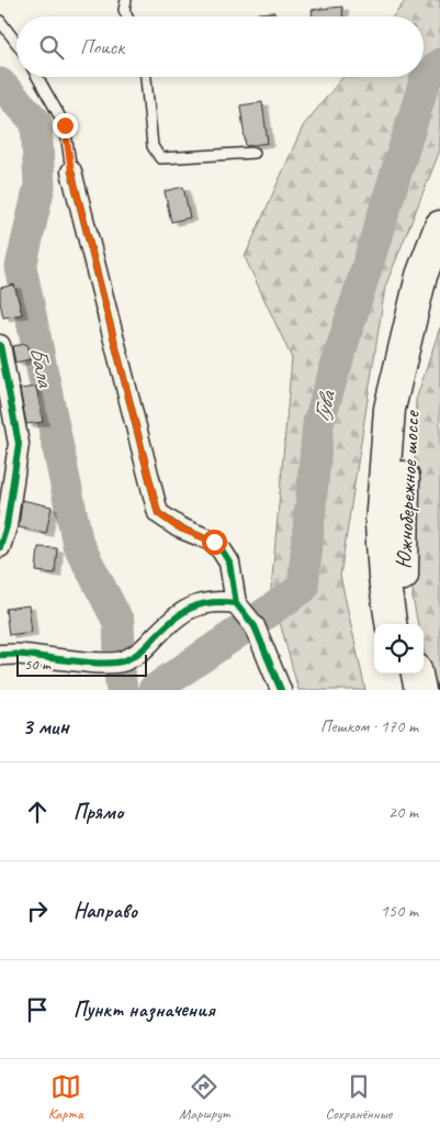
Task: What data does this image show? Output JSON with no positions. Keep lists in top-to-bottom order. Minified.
{"streets":{"highway":["Южнобережное шоссе"]},"water":["Бала","Гува"],"scale_bar":"50 m","page":{"search":"Поиск","scale":"50 m","heading":["3 мин","Пешком · 170 m"],"list":[["Прямо","20 m"],["Направо","150 m"],"Пункт назначения"],"nav":["Карта","Маршрут","Сохранённые"]}}
